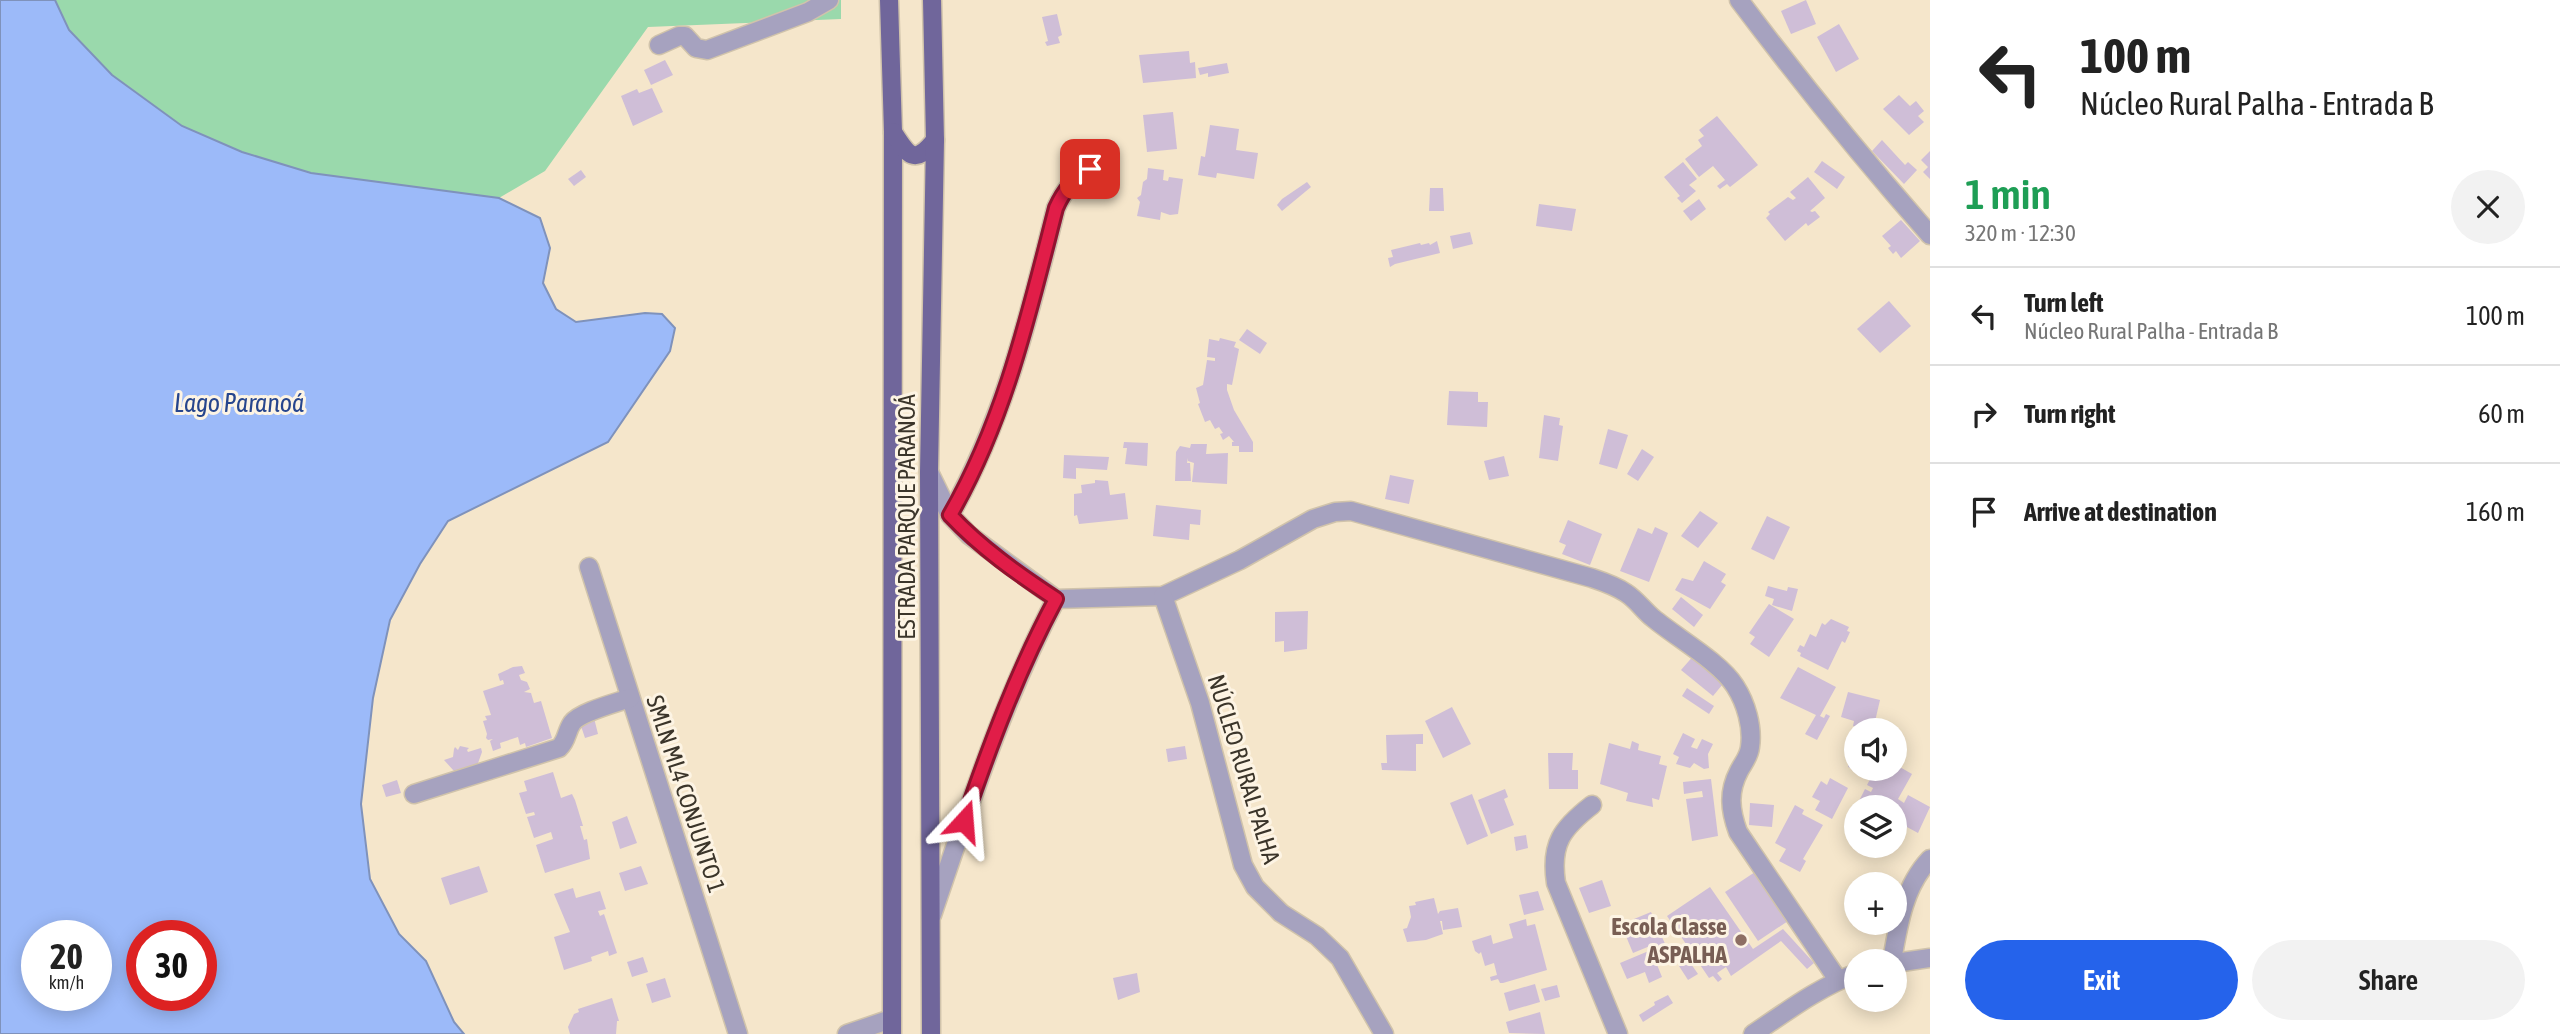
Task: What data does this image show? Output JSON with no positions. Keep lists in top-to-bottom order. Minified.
{"streets":{"main road":["ESTRADA PARQUE PARANOÁ"],"street":["NÚCLEO RURAL PALHA","SMLN ML4 CONJUNTO 1"]},"water":["Lago Paranoá"],"places":["Escola Classe ASPALHA"],"page":{"turn":["100 m","Núcleo Rural Palha - Entrada B"],"heading":["1 min","320 m · 12:30"],"list":[{"name":"Turn left","note":"Núcleo Rural Palha - Entrada B","value":"100 m"},{"name":"Turn right","value":"60 m"},{"name":"Arrive at destination","value":"160 m"}],"map_buttons":["+","−"],"speed":"20 km/h","limit":"30","buttons":["Exit","Share"]}}
